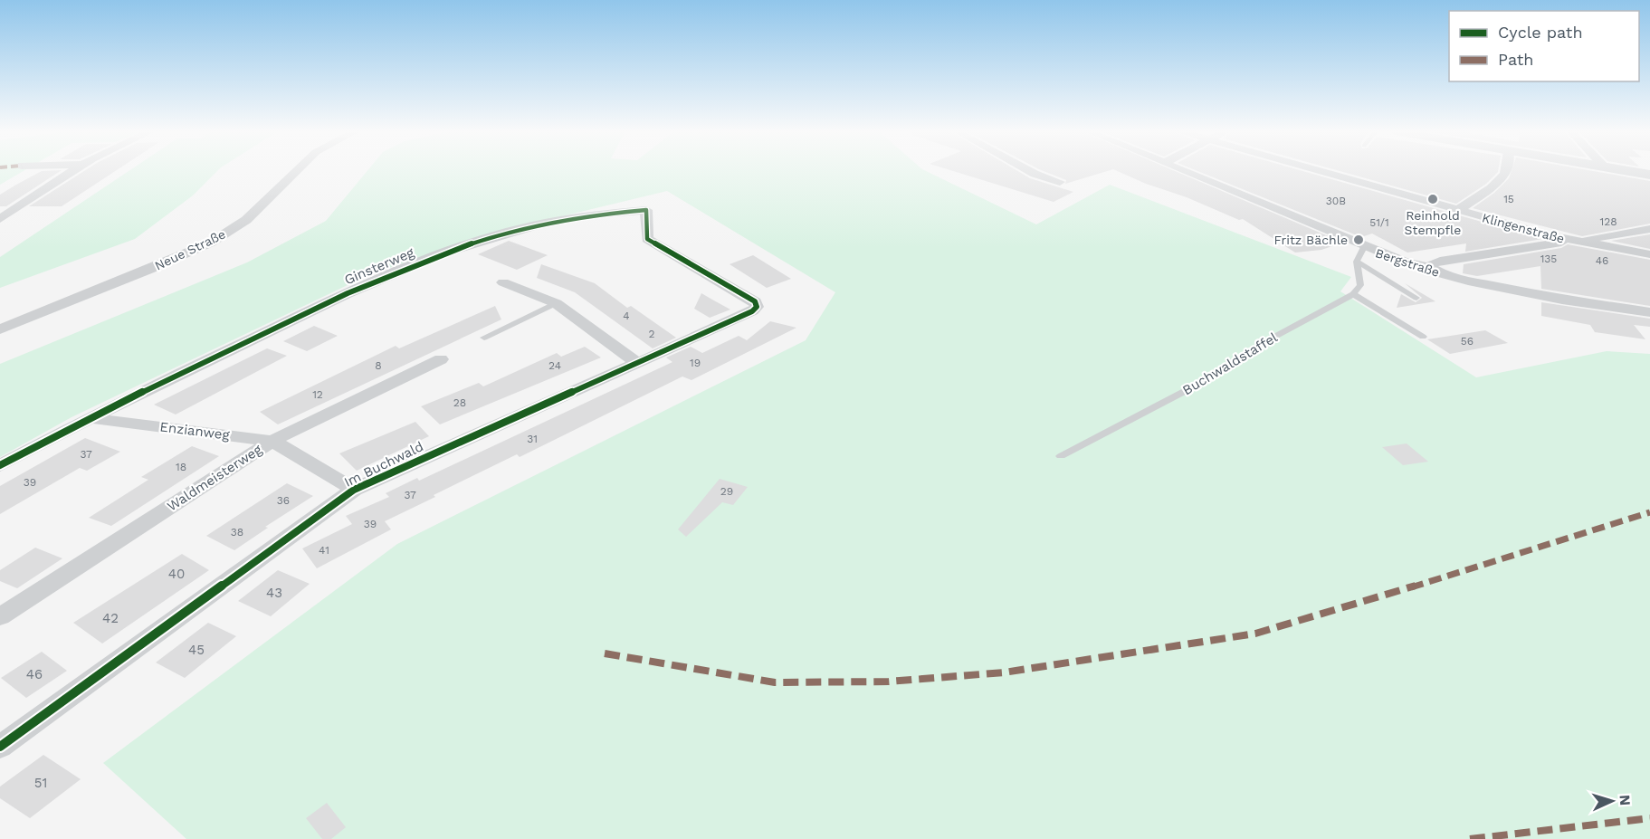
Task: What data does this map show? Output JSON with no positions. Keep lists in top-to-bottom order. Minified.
{"streets":{"street":["Klingenstraße","Neue Straße","Bergstraße","Ginsterweg","Enzianweg","Im Buchwald","Waldmeisterweg"],"lane":["Buchwaldstaffel"]},"crossings":[["Ginsterweg","Enzianweg"],["Ginsterweg","Im Buchwald"],["Enzianweg","Im Buchwald"],["Enzianweg","Waldmeisterweg"]],"places":["Reinhold Stempfle","Fritz Bächle"],"house_numbers":["15","30B","128","51/1","135","46","4","2","56","19","8","24","12","28","31","37","18","39","29","37","36","39","38","41","40","43","42","45","46","51"],"legend":["Cycle path","Path"],"north":"right"}
